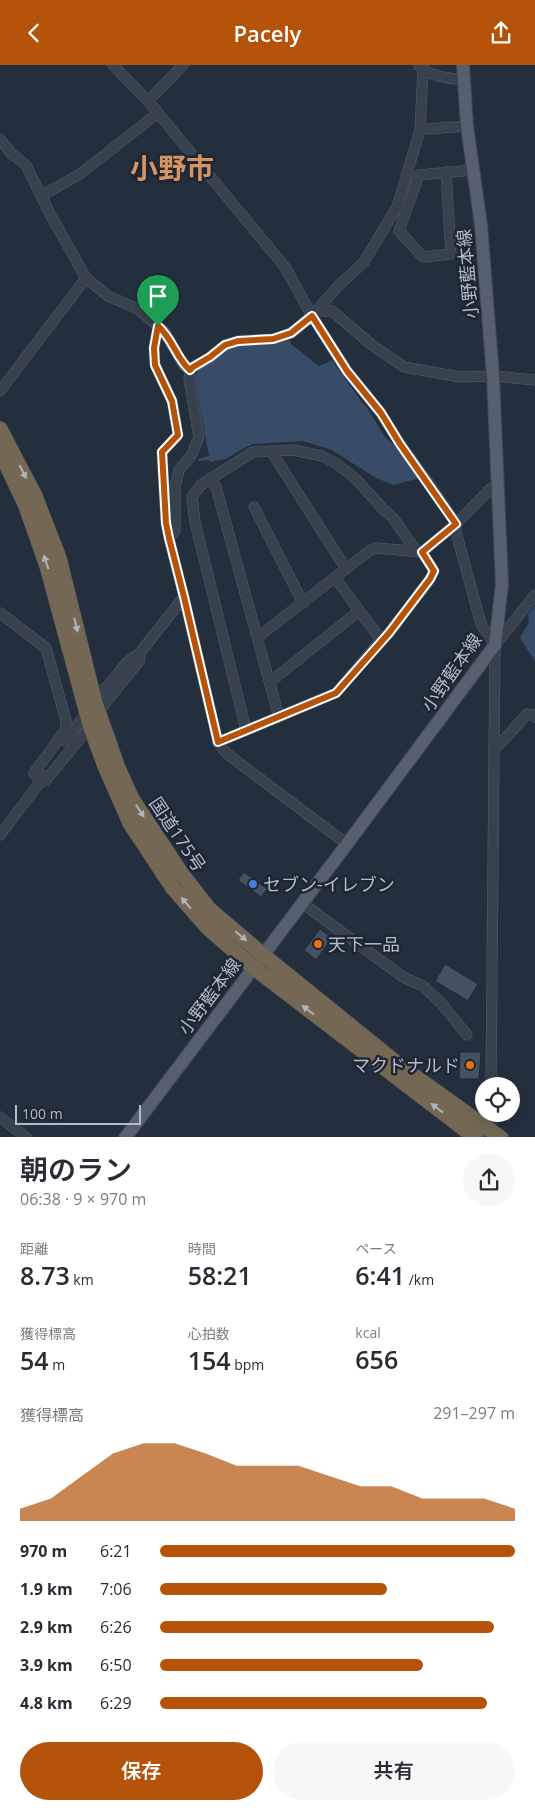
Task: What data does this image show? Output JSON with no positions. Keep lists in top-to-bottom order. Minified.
{"streets":{"highway":["国道175号"],"main road":["小野藍本線"]},"crossings":[["小野藍本線","国道175号"]],"districts":["小野市"],"places":["セブン-イレブン","天下一品","マクドナルド"],"scale_bar":"100 m","page":{"header":"Pacely","scale":"100 m","heading":["朝のラン","06:38 · 9 × 970 m"],"stats":[["距離","8.73 km"],["時間","58:21"],["ペース","6:41 /km"],["獲得標高","54 m"],["心拍数","154 bpm"],["kcal","656"]],"chart":["獲得標高","291–297 m"],"list":[{"name":"970 m","note":"6:21"},{"name":"1.9 km","note":"7:06"},{"name":"2.9 km","note":"6:26"},{"name":"3.9 km","note":"6:50"},{"name":"4.8 km","note":"6:29"}],"buttons":["保存","共有"]}}
